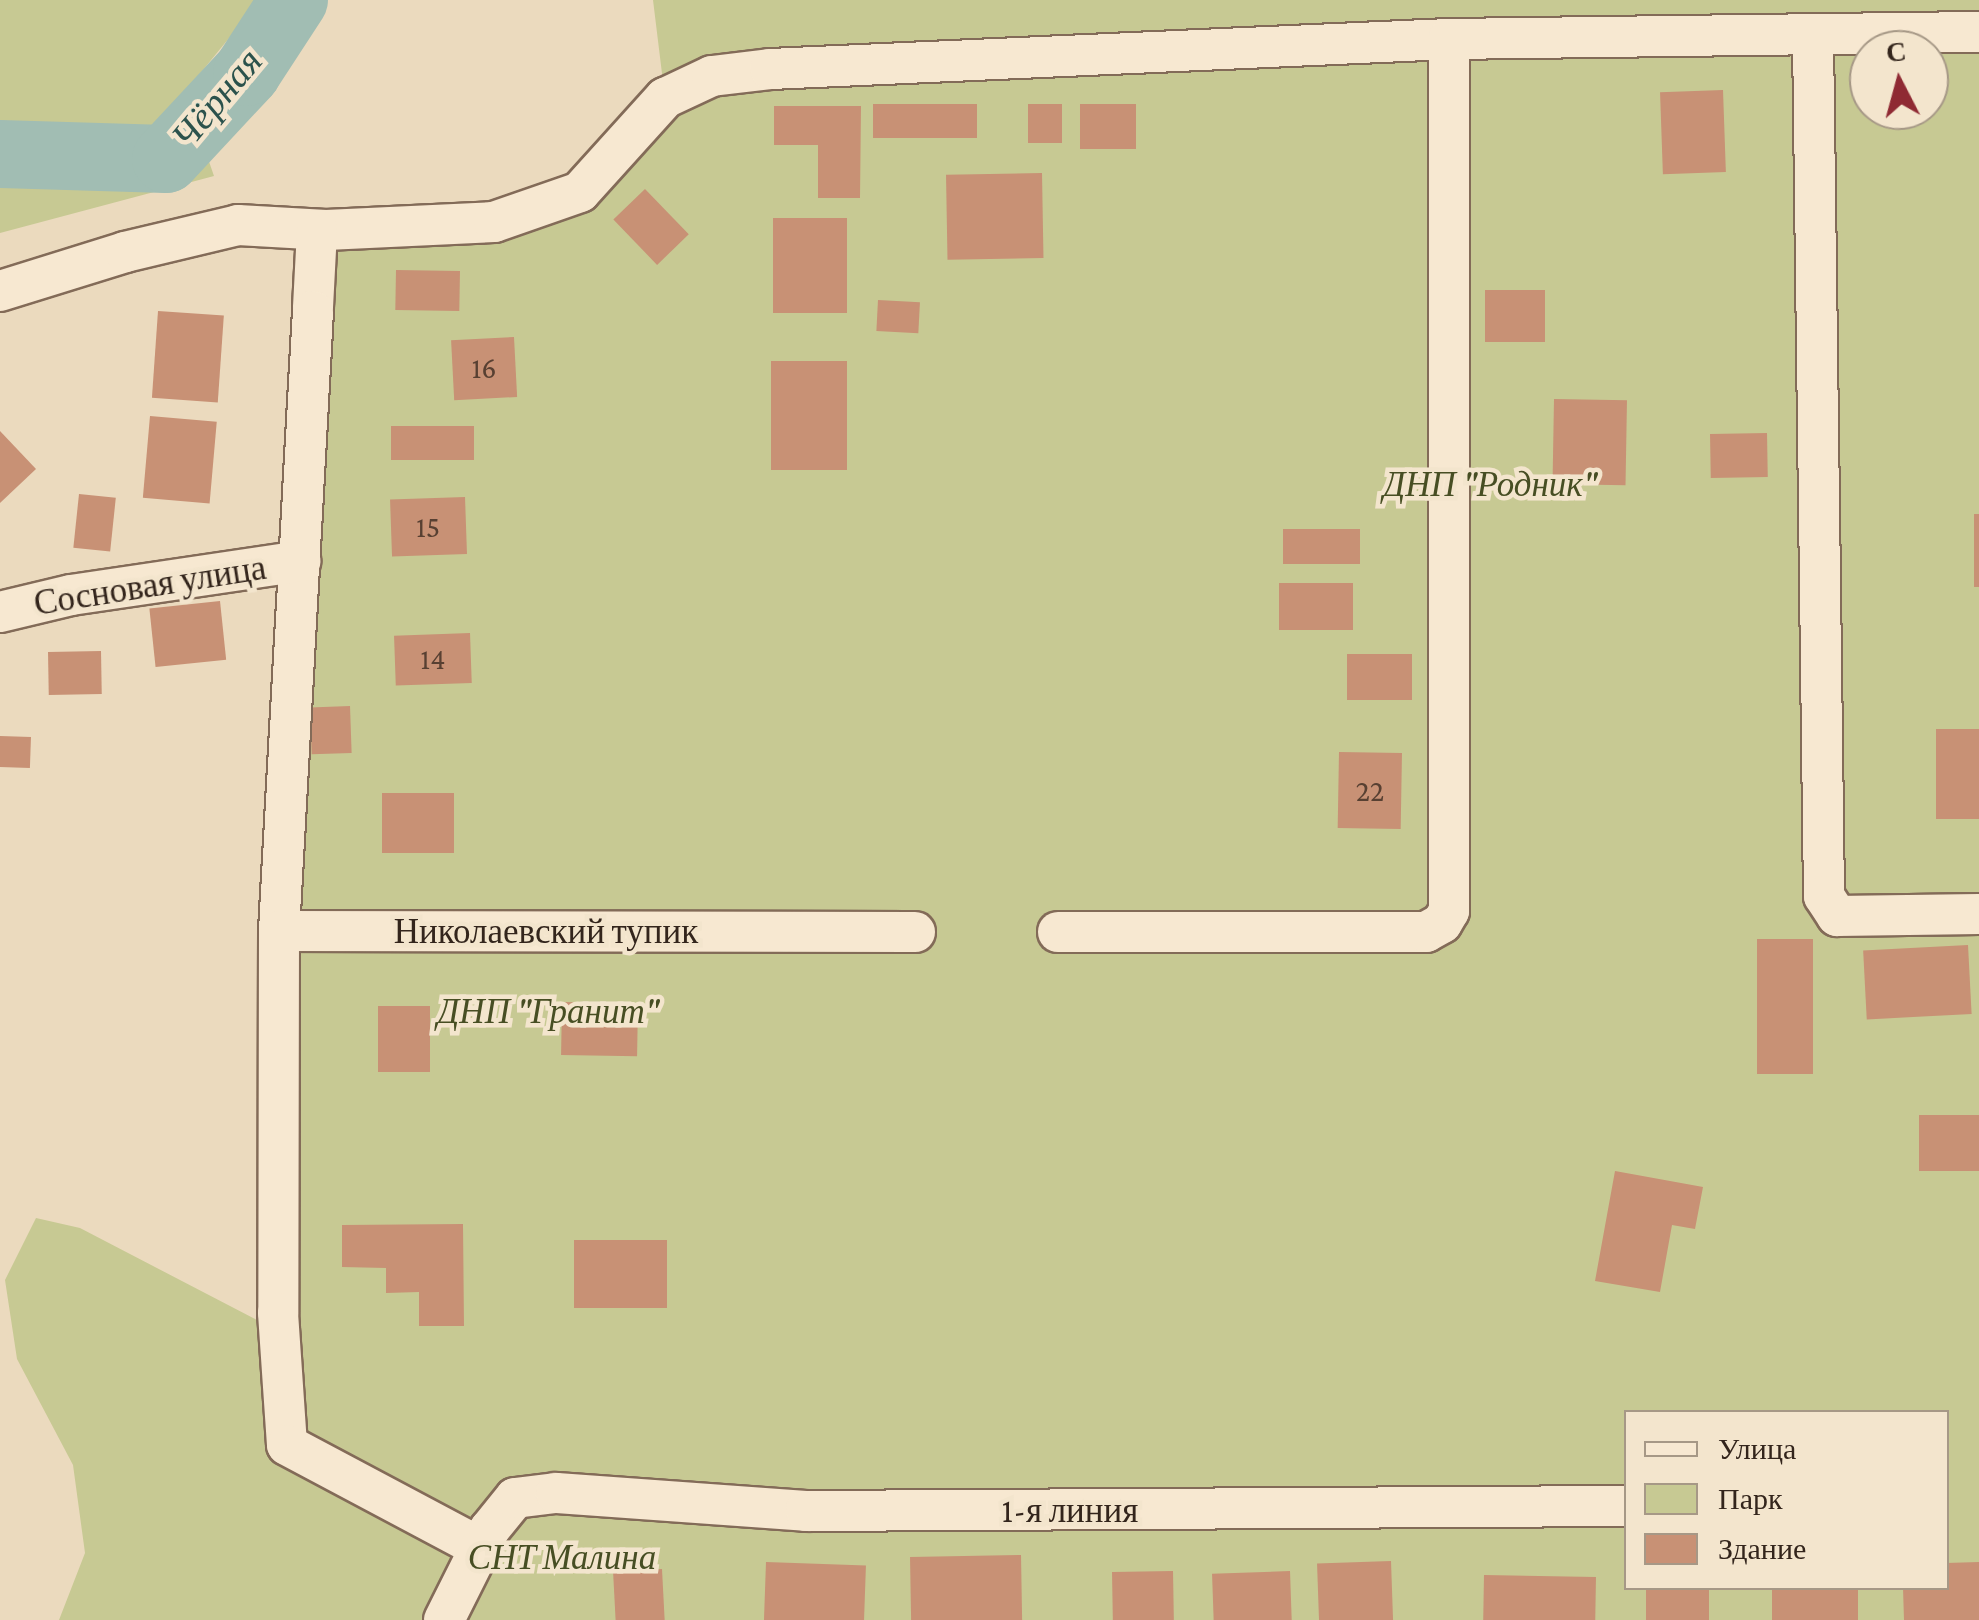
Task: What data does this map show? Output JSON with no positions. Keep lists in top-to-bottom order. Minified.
{"streets":{"street":["Сосновая улица","Николаевский тупик","1-я линия"]},"water":["Чёрная"],"parks":["ДНП \"Родник\"","ДНП \"Гранит\"","СНТ Малина"],"house_numbers":["16","15","14","22"],"legend":["Улица","Парк","Здание"],"north":"top"}
